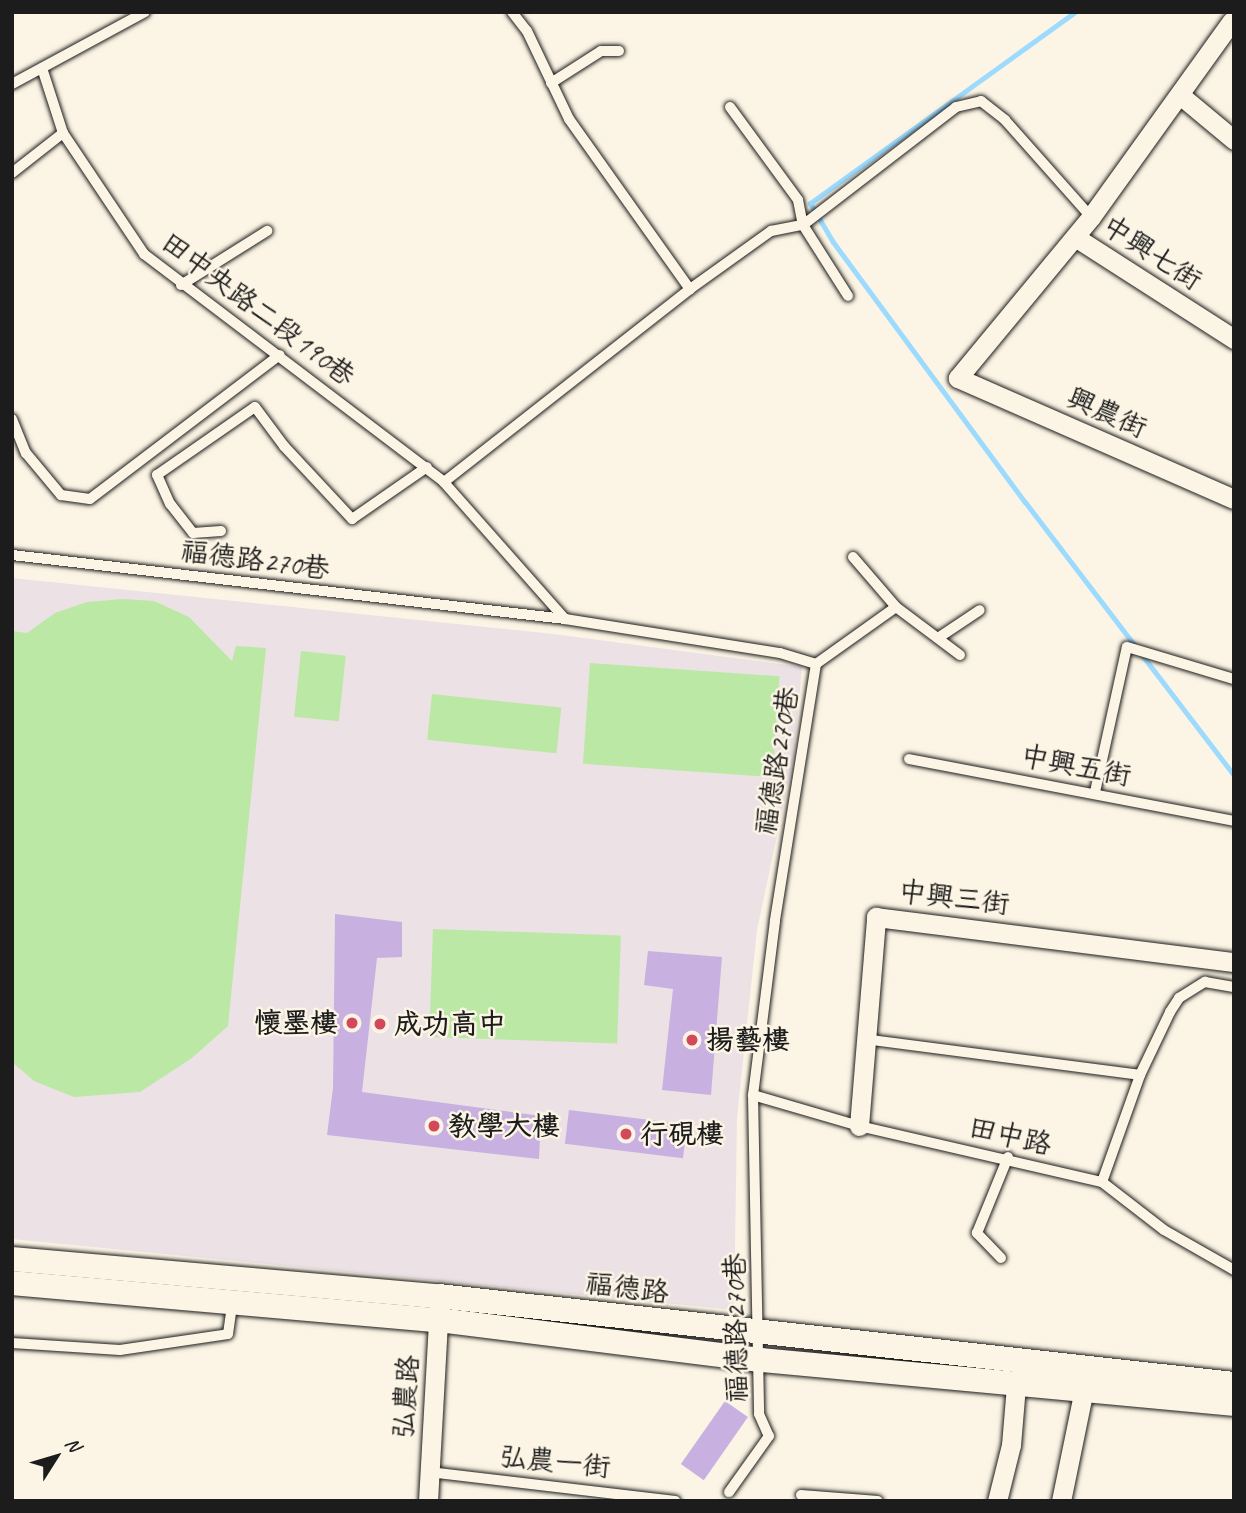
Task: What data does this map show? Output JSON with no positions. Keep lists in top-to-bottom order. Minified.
{"streets":{"street":["中興七街","興農街","中興三街","福德路","弘農路"],"lane":["田中央路二段190巷","福德路270巷","中興五街","田中路","弘農一街"]},"crossings":[["中興七街","興農街"],["田中央路二段190巷","福德路270巷"],["福德路270巷","田中路"],["福德路270巷","福德路"],["中興三街","田中路"],["福德路","弘農路"],["弘農路","弘農一街"]],"places":["懷墨樓","成功高中","揚藝樓","教學大樓","行硯樓"],"north":"top right"}
